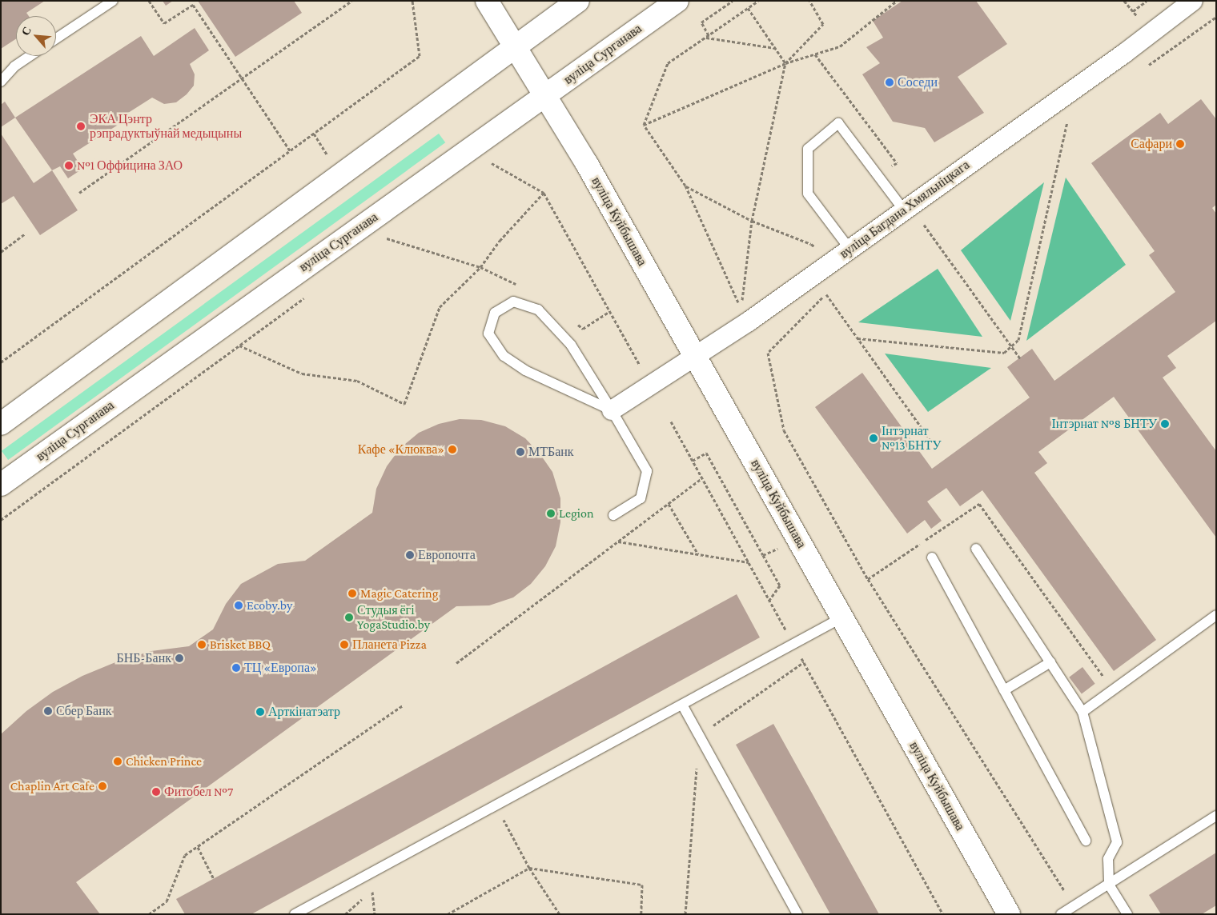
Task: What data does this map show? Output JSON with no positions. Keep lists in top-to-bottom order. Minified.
{"streets":{"main road":["вуліца Сурганава","вуліца Куйбышава"],"street":["вуліца Багдана Хмяльніцкага"]},"crossings":[["вуліца Сурганава","вуліца Куйбышава"],["вуліца Багдана Хмяльніцкага","вуліца Куйбышава"]],"places":["Соседи","ЭКА Цэнтр рэпрадуктыўнай медыцыны","Сафари","№1 Оффицина ЗАО","Інтэрнат №8 БНТУ","Інтэрнат №13 БНТУ","Кафе «Клюква»","МТБанк","Legion","Европочта","Magic Catering","Ecoby.by","Студыя ёгі YogaStudio.by","Brisket BBQ","Планета Pizza","БНБ-Банк","ТЦ «Европа»","Сбер Банк","Арткінатэатр","Chicken Prince","Chaplin Art Cafe","Фитобел №7"],"north":"top left"}
